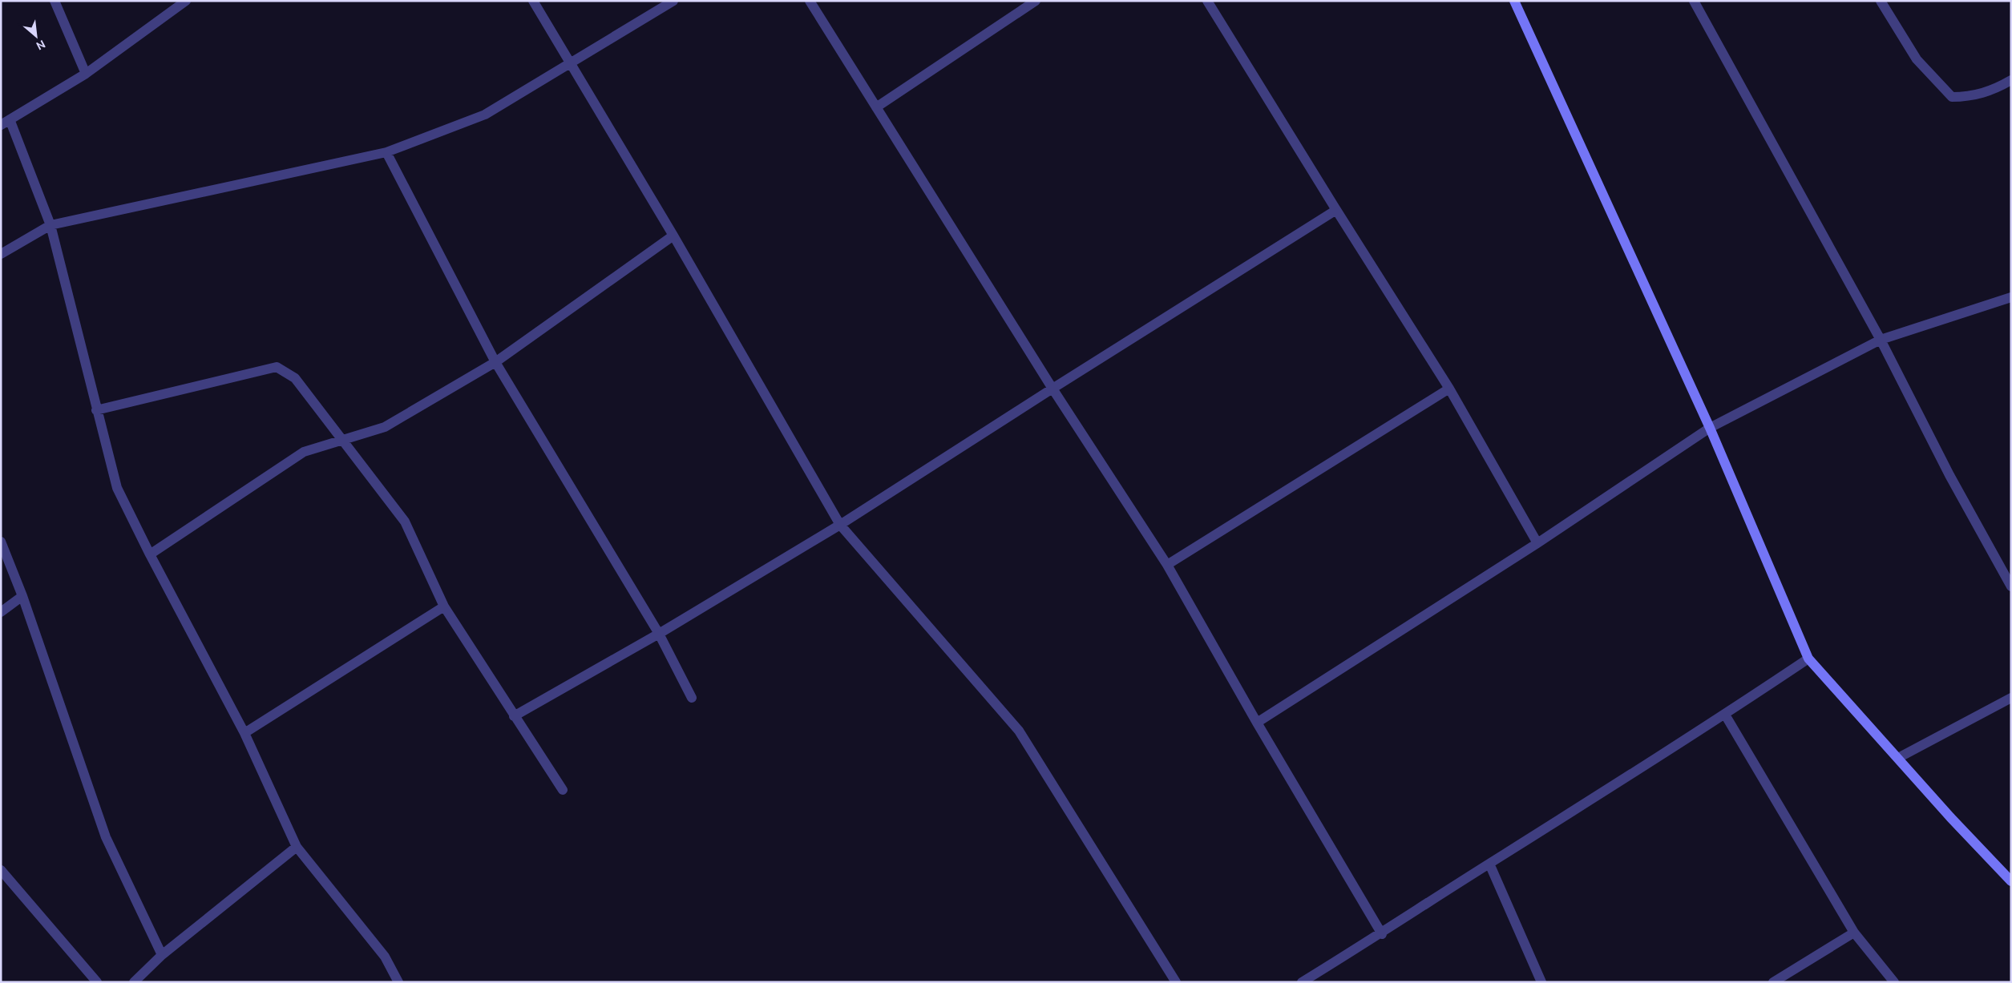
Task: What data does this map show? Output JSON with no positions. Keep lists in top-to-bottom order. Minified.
{"north":"bottom right"}
